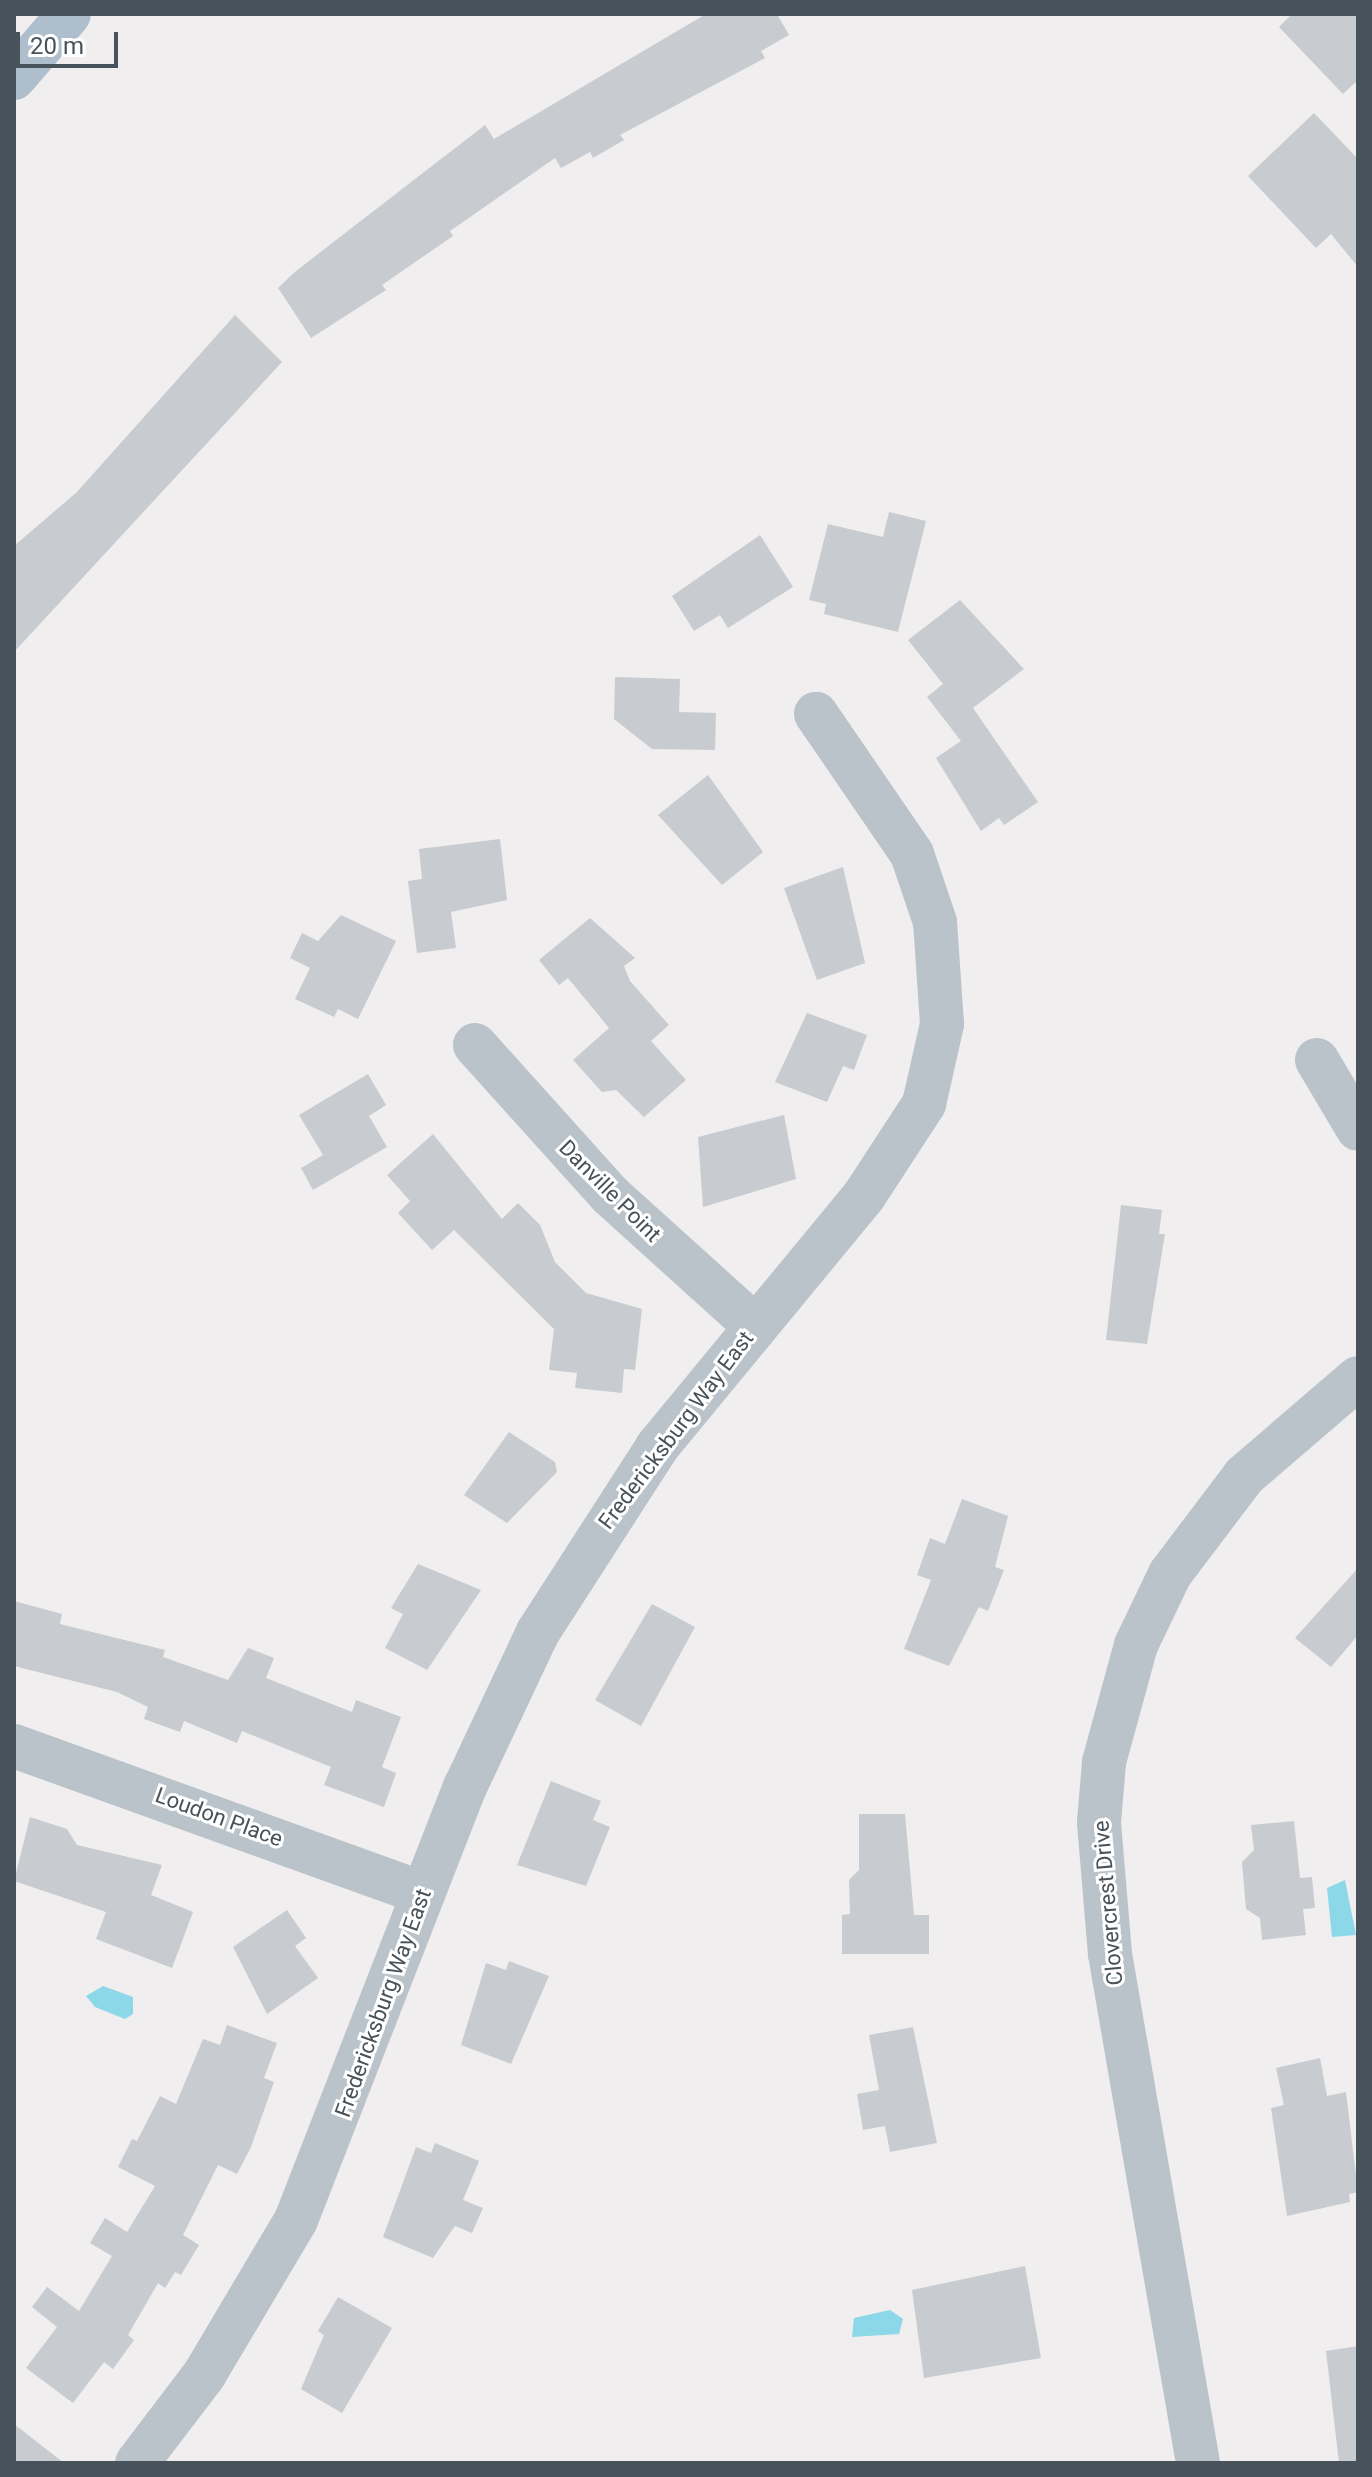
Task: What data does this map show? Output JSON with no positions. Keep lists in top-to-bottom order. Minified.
{"streets":{"street":["Danville Point","Fredericksburg Way East","Loudon Place","Clovercrest Drive"]},"crossings":[["Danville Point","Fredericksburg Way East"],["Fredericksburg Way East","Loudon Place"]],"scale_bar":"20 m"}
